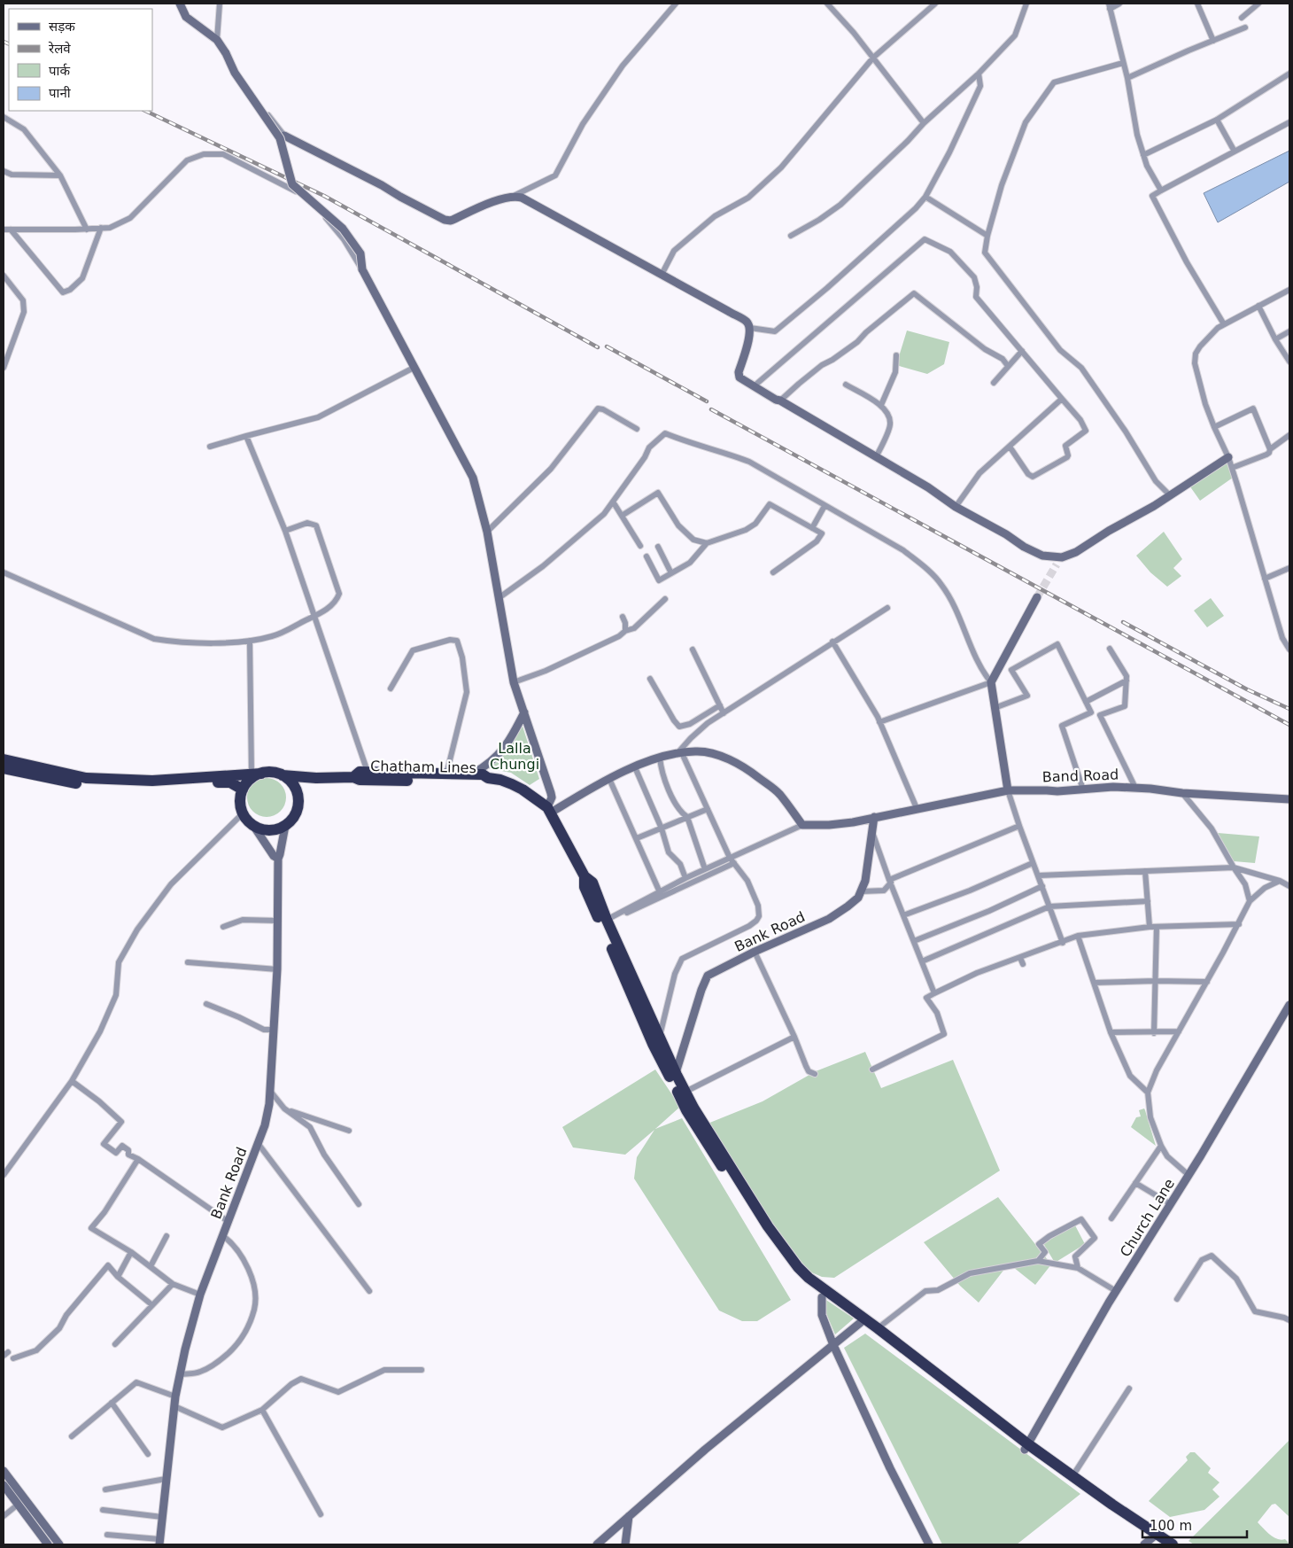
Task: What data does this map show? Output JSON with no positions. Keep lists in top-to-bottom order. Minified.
{"streets":{"highway":["Chatham Lines"],"street":["Band Road","Bank Road","Church Lane"]},"crossings":[["Chatham Lines","Bank Road"],["Band Road","Bank Road"]],"parks":["Lalla Chungi"],"legend":["सड़क","रेलवे","पार्क","पानी"],"scale_bar":"100 m"}
